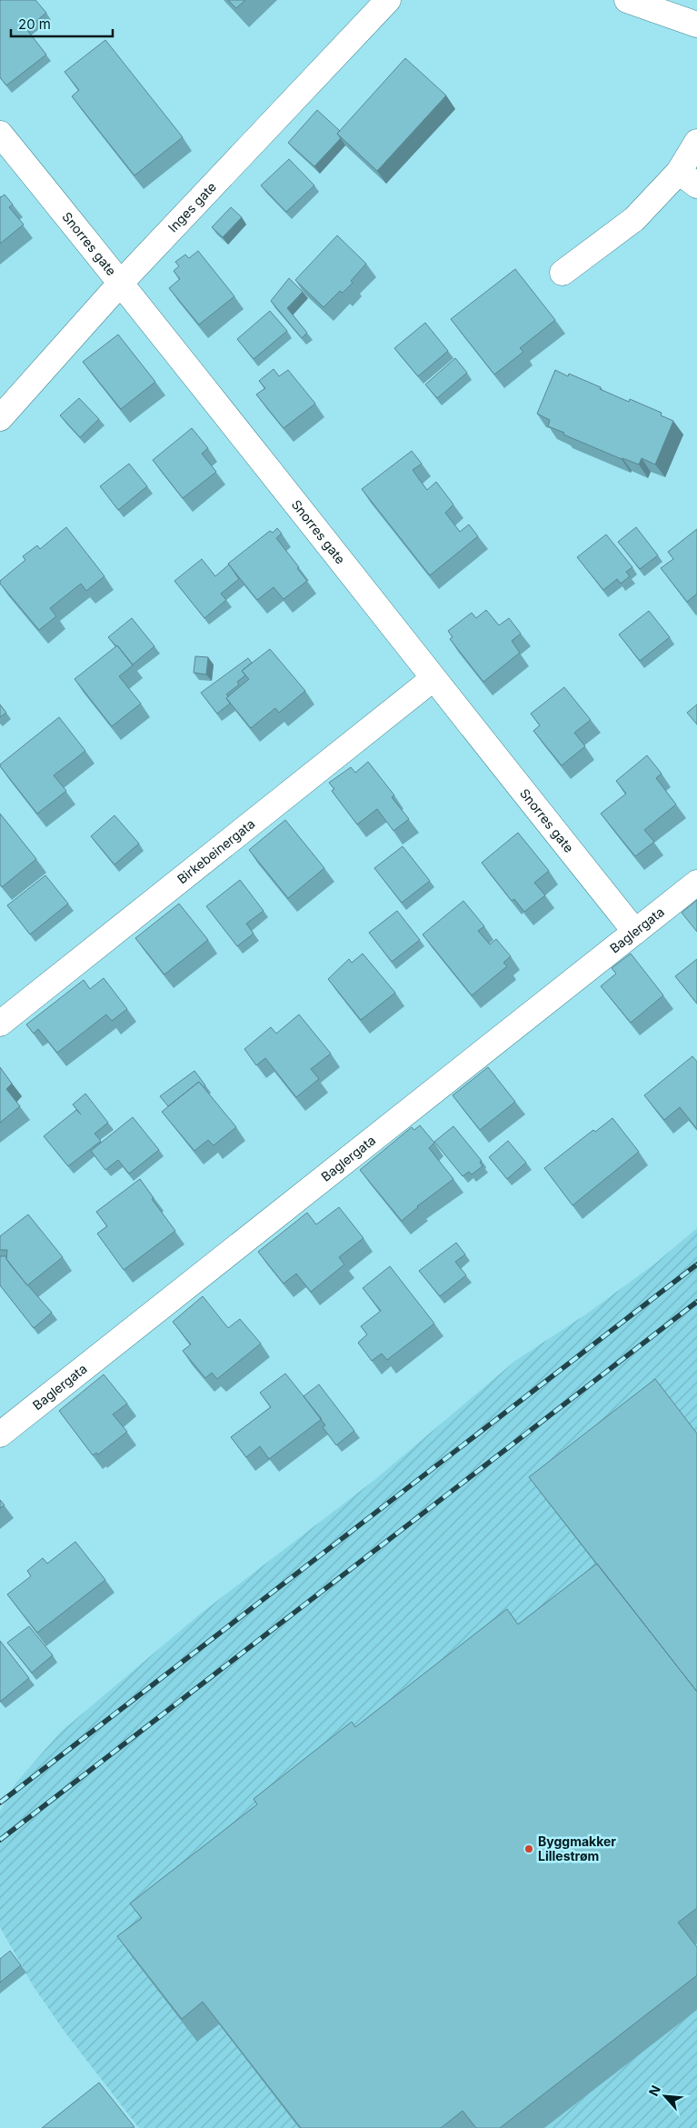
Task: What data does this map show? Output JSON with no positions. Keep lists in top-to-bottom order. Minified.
{"streets":{"street":["Inges gate","Snorres gate","Birkebeinergata","Baglergata"]},"crossings":[["Inges gate","Snorres gate"],["Snorres gate","Birkebeinergata"],["Snorres gate","Baglergata"]],"places":["Byggmakker Lillestrøm"],"scale_bar":"20 m","north":"top left"}
